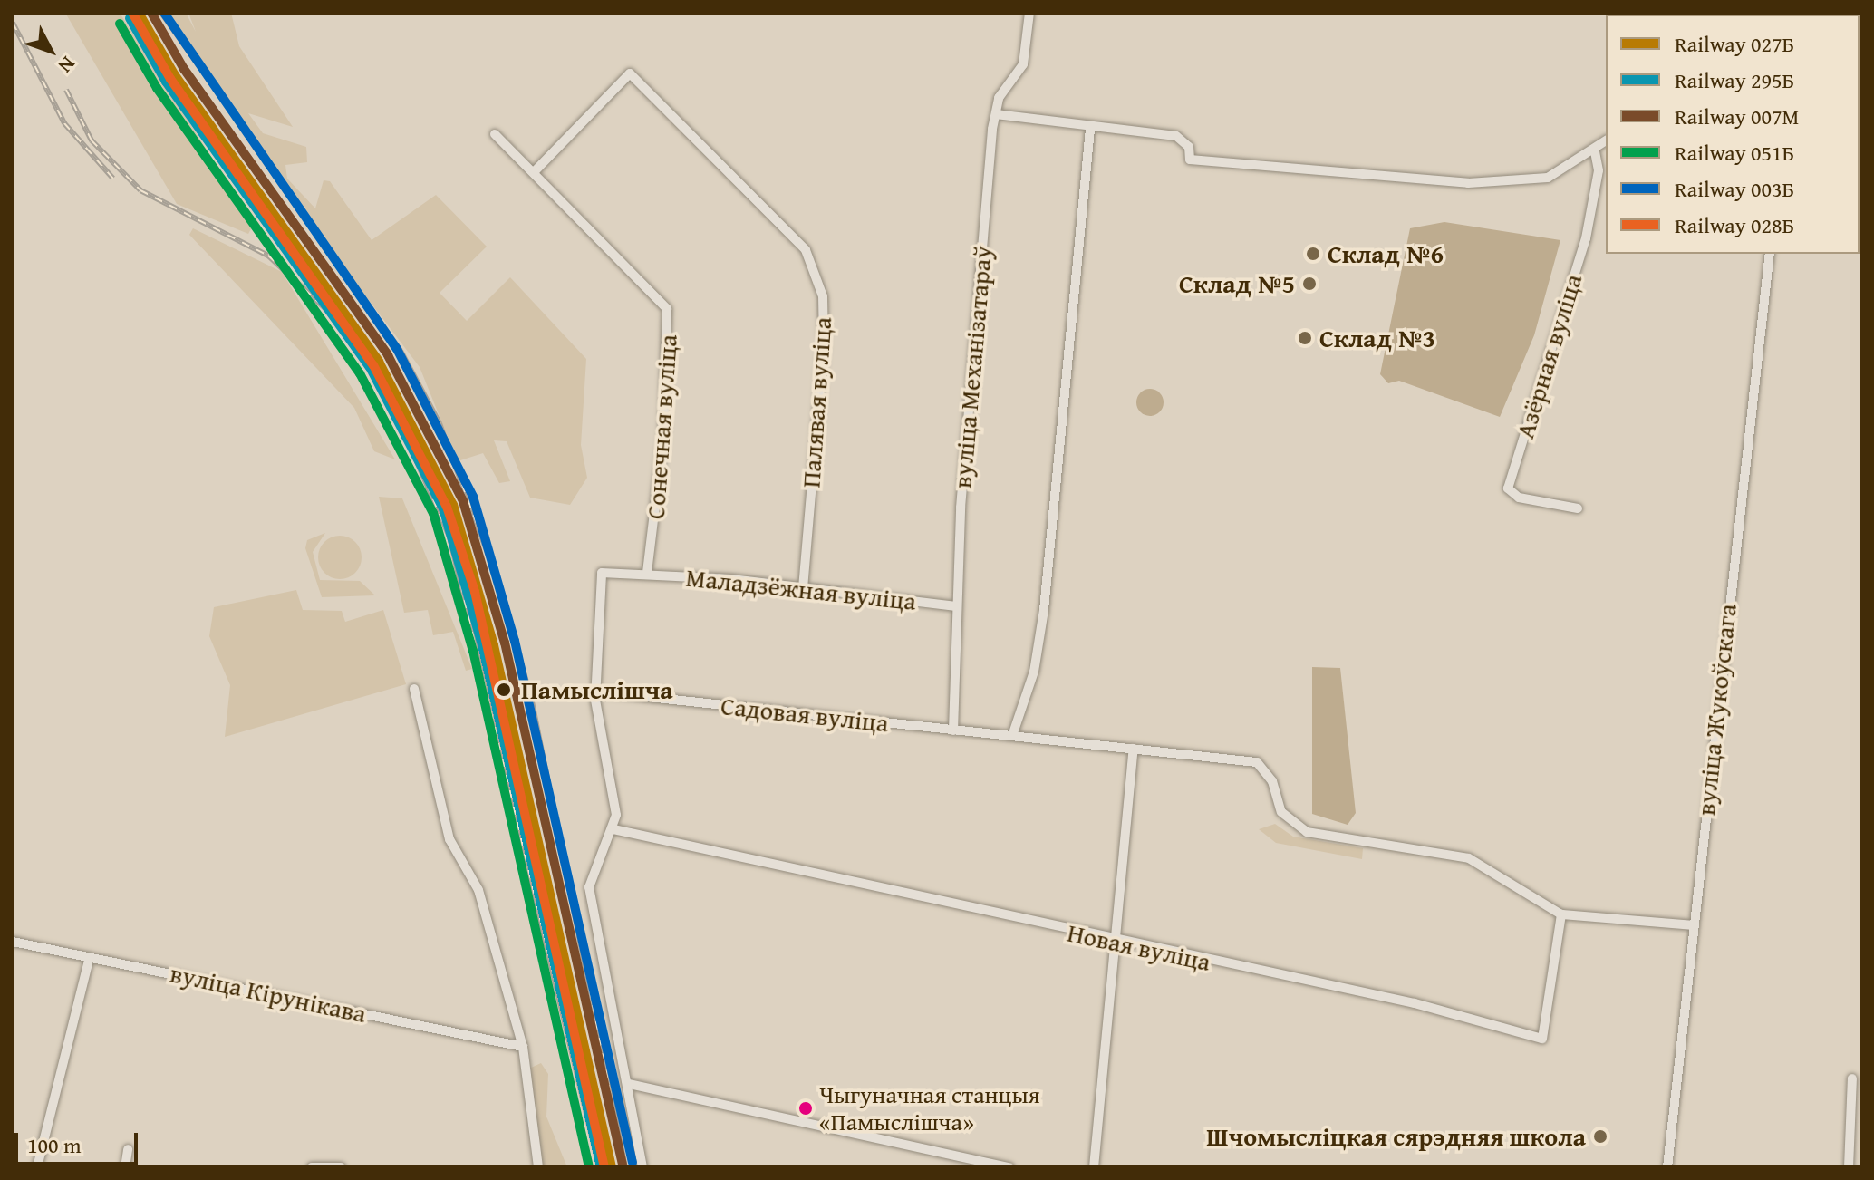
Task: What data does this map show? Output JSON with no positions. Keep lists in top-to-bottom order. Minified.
{"streets":{"street":["Азёрная вуліца","вуліца Механізатараў","Палявая вуліца","Сонечная вуліца","Маладзёжная вуліца","вуліца Жукоўскага","Садовая вуліца","Новая вуліца","вуліца Кірунікава"]},"crossings":[["вуліца Механізатараў","Маладзёжная вуліца"],["вуліца Механізатараў","Садовая вуліца"],["Палявая вуліца","Сонечная вуліца"],["Палявая вуліца","Маладзёжная вуліца"],["Сонечная вуліца","Маладзёжная вуліца"],["Маладзёжная вуліца","Садовая вуліца"],["Садовая вуліца","Новая вуліца"]],"places":["Склад №6","Склад №5","Склад №3","Памыслішча","Чыгуначная станцыя «Памыслішча»","Шчомысліцкая сярэдняя школа"],"lines":["rail line 027Б","rail line 007М","rail line 003Б","rail line 028Б","rail line 295Б","rail line 051Б"],"legend":["Railway 027Б","Railway 295Б","Railway 007М","Railway 051Б","Railway 003Б","Railway 028Б"],"scale_bar":"100 m","north":"bottom right"}
